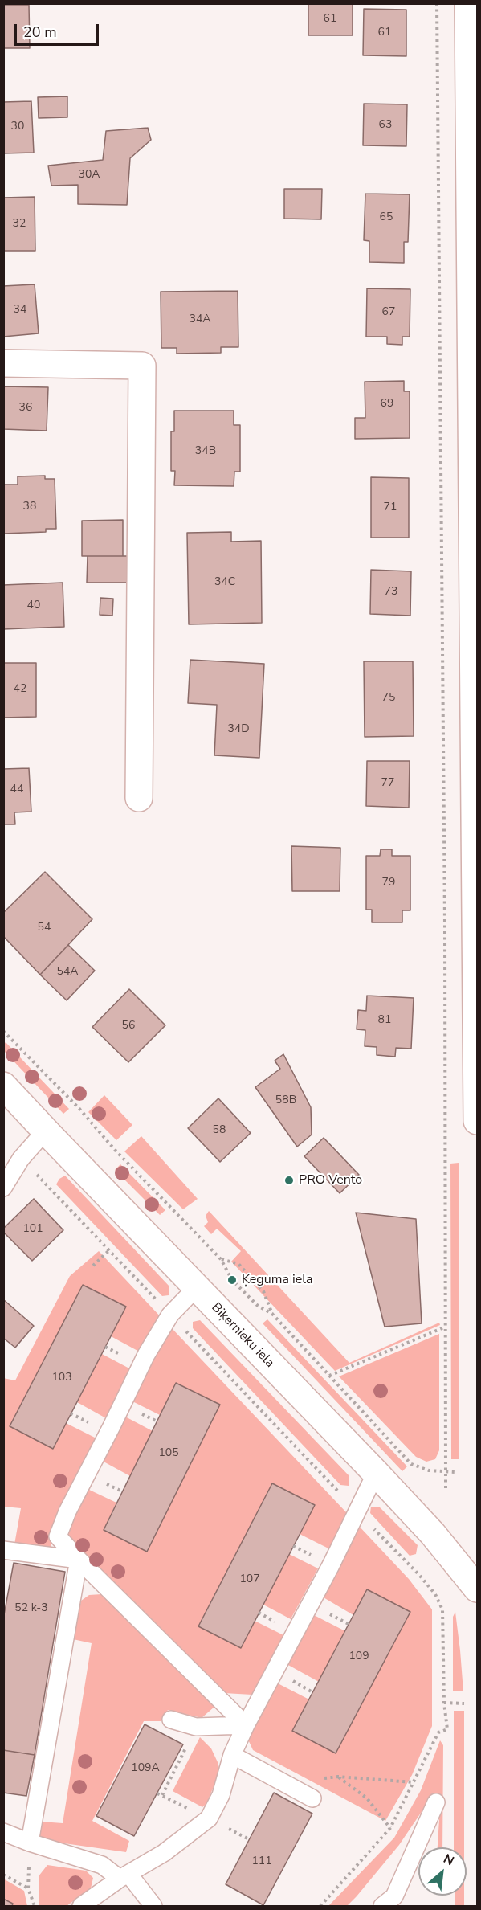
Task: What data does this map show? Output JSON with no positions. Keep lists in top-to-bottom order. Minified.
{"streets":{"street":["Biķernieku iela"]},"places":["PRO Vento","Ķeguma iela"],"house_numbers":["61","61","63","30","30A","65","32","34","67","34A","69","36","34B","38","71","34C","73","40","42","75","34D","77","44","79","54","54A","81","56","58B","58","101","103","105","107","52 k-3","109","109A","111"],"scale_bar":"20 m","north":"top right"}
